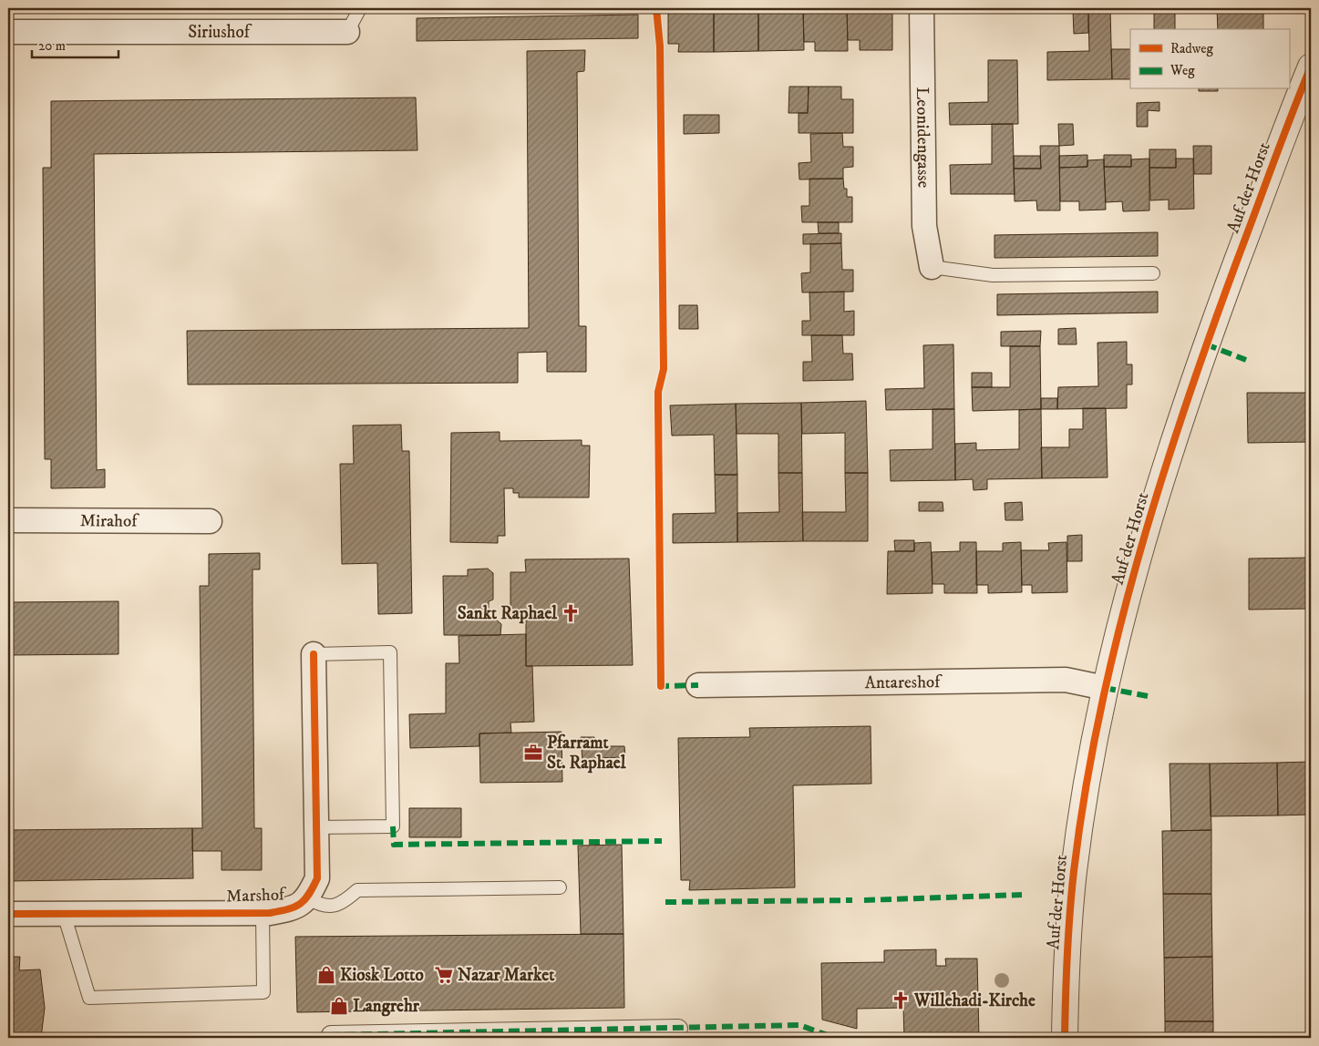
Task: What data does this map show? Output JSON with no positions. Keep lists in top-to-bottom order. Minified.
{"streets":{"street":["Siriushof","Leonidengasse","Auf der Horst","Mirahof","Antareshof","Marshof"]},"crossings":[["Auf der Horst","Antareshof"]],"places":{"church":["Sankt Raphael","Willehadi-Kirche"],"office":["Pfarramt St. Raphael"],"shop":["Kiosk Lotto","Langrehr"],"supermarket":["Nazar Market"]},"legend":["Radweg","Weg"],"scale_bar":"20 m"}
